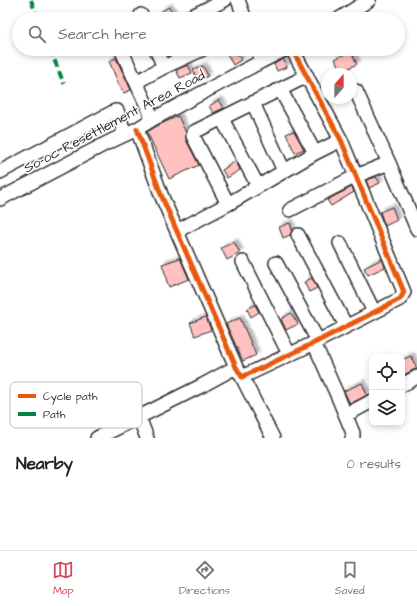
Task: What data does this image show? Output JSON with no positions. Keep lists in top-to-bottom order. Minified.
{"streets":{"street":["So-oc Resettlement Area Road"]},"legend":["Cycle path","Path"],"north":"top","page":{"search":"Search here","heading":["Nearby","0 results"],"nav":["Map","Directions","Saved"]}}
